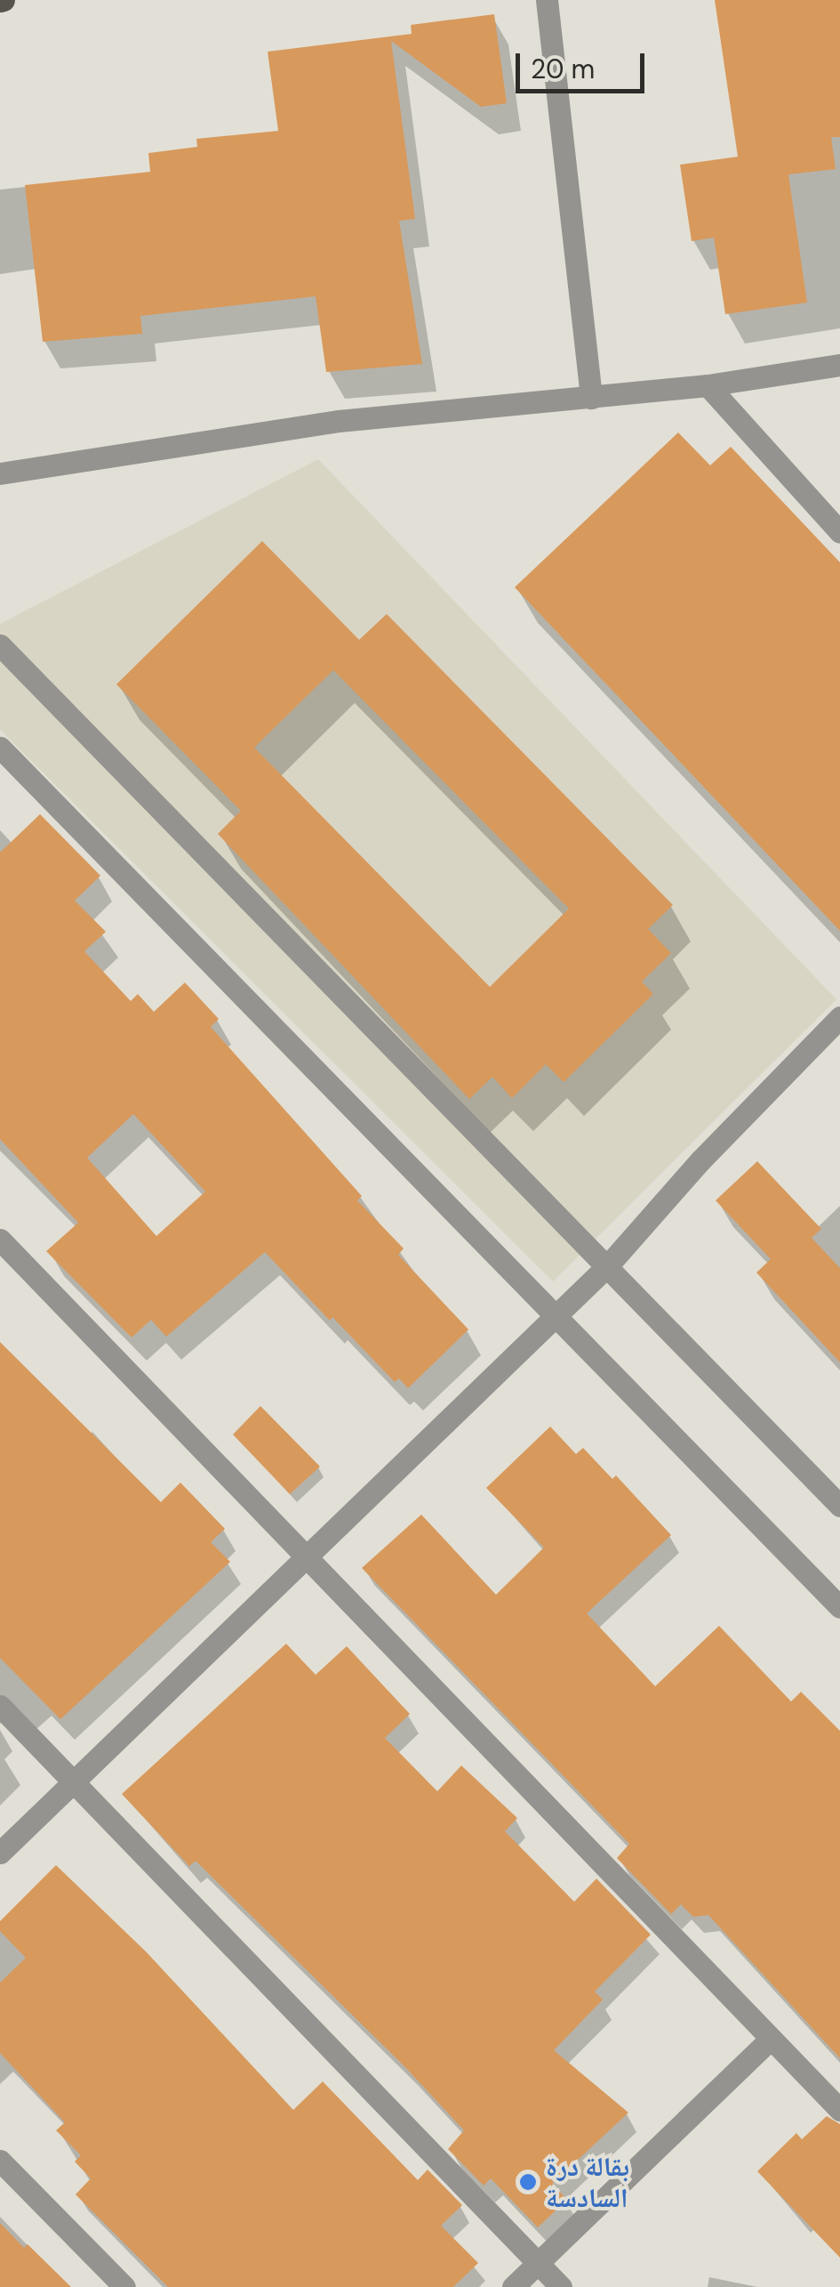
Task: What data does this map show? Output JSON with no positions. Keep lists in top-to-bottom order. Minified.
{"places":["بقالة درة السادسة"],"scale_bar":"20 m"}
